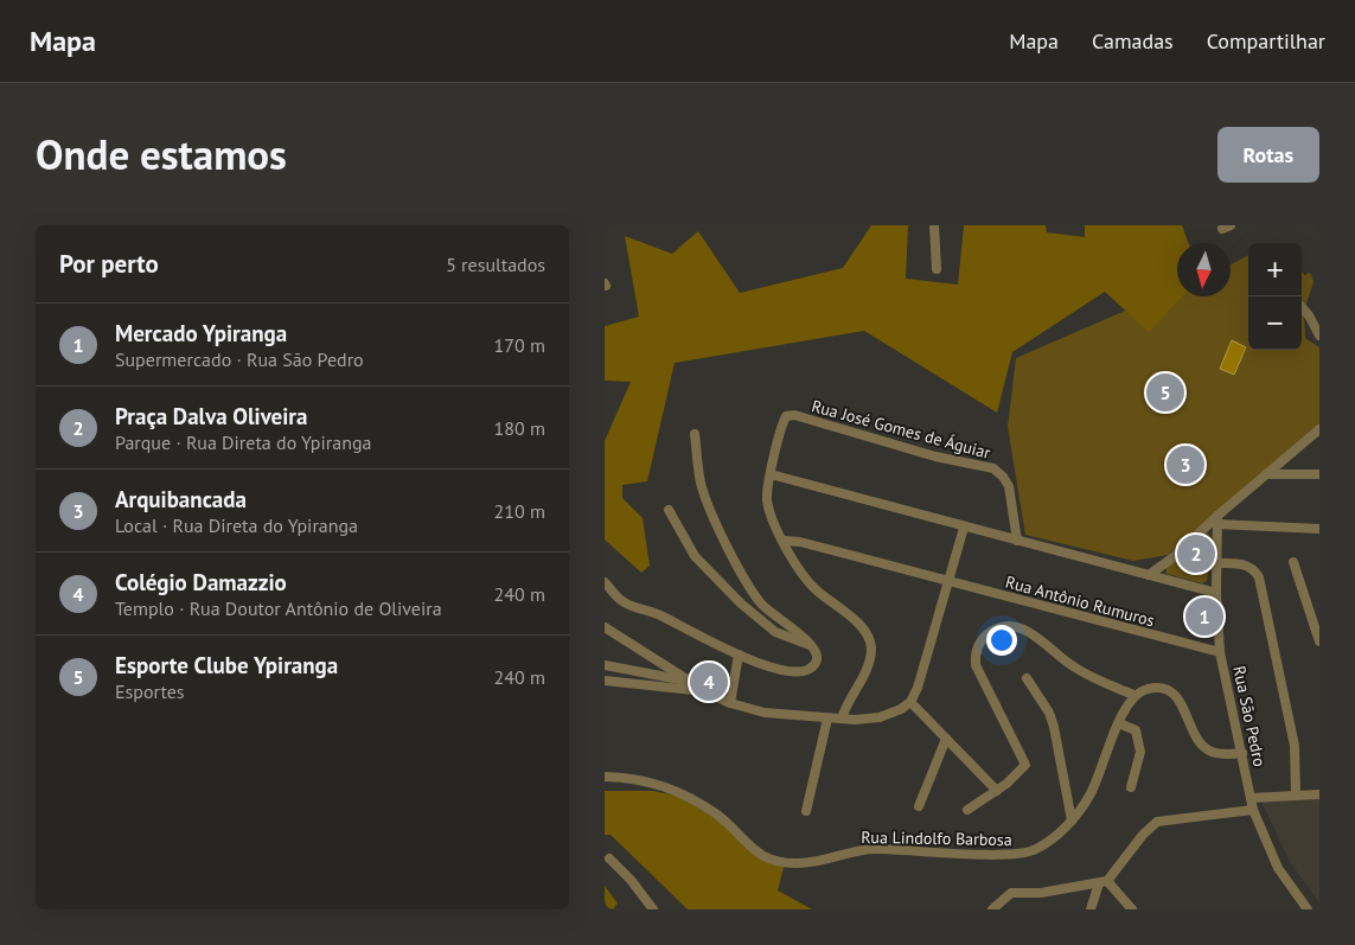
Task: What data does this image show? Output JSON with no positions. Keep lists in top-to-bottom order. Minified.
{"streets":{"street":["Rua José Gomes de Águiar","Rua Antônio Rumuros","Rua São Pedro","Rua Lindolfo Barbosa"]},"crossings":[["Rua Antônio Rumuros","Rua São Pedro"]],"north":"bottom","page":{"header":"Mapa","nav":["Mapa","Camadas","Compartilhar"],"title":"Onde estamos","buttons":"Rotas","heading":["Por perto","5 resultados"],"map_buttons":["+","−"],"list":[{"mark":"1","name":"Mercado Ypiranga","note":"Supermercado · Rua São Pedro","value":"170 m"},{"mark":"2","name":"Praça Dalva Oliveira","note":"Parque · Rua Direta do Ypiranga","value":"180 m"},{"mark":"3","name":"Arquibancada","note":"Local · Rua Direta do Ypiranga","value":"210 m"},{"mark":"4","name":"Colégio Damazzio","note":"Templo · Rua Doutor Antônio de Oliveira","value":"240 m"},{"mark":"5","name":"Esporte Clube Ypiranga","note":"Esportes","value":"240 m"}],"pins":["5","3","2","1","4"]}}
